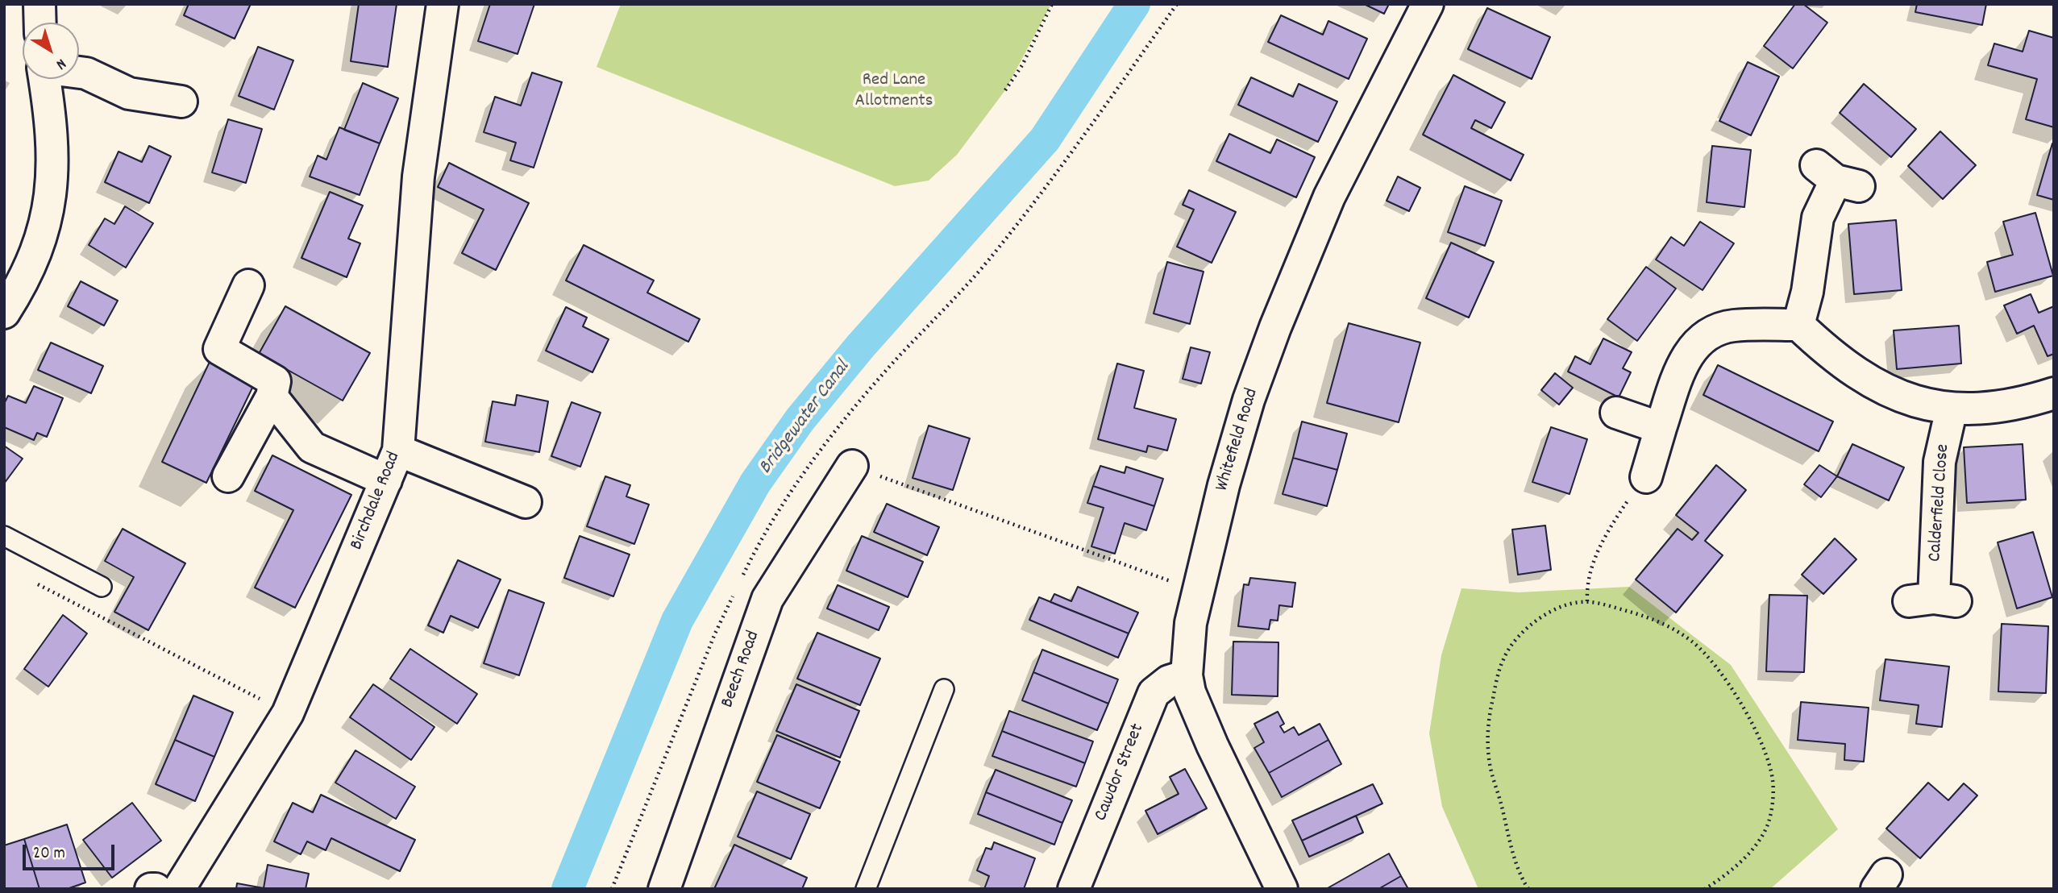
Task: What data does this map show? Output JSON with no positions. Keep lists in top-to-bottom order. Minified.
{"streets":{"street":["Whitefield Road","Birchdale Road","Calderfield Close","Beech Road","Cawdor Street"]},"crossings":[["Whitefield Road","Cawdor Street"]],"water":["Bridgewater Canal"],"parks":["Red Lane Allotments"],"scale_bar":"20 m","north":"bottom right"}
